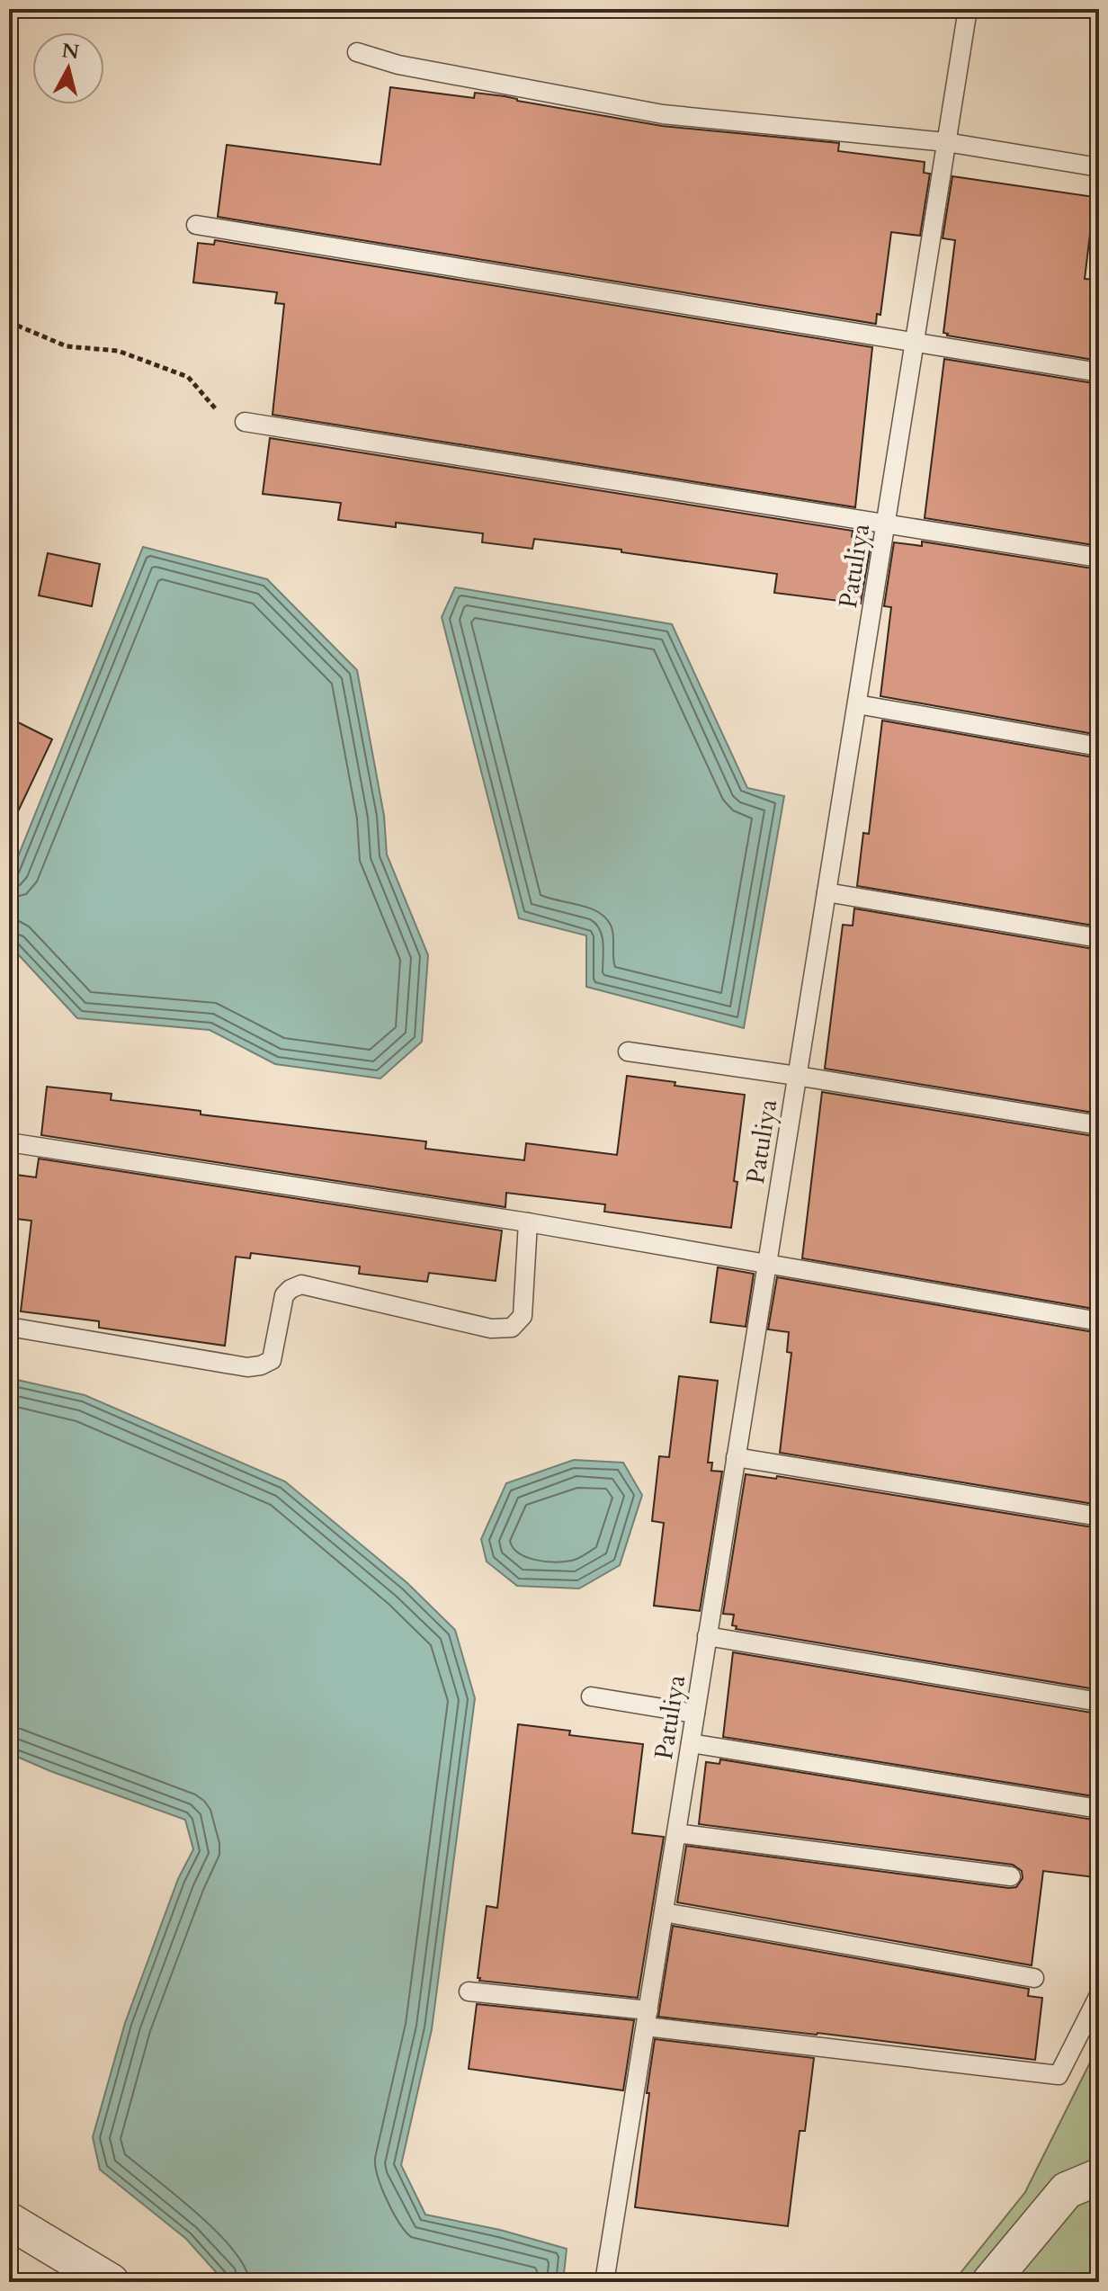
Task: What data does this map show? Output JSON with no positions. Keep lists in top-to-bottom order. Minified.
{"streets":{"lane":["Patuliya"]},"north":"top"}
